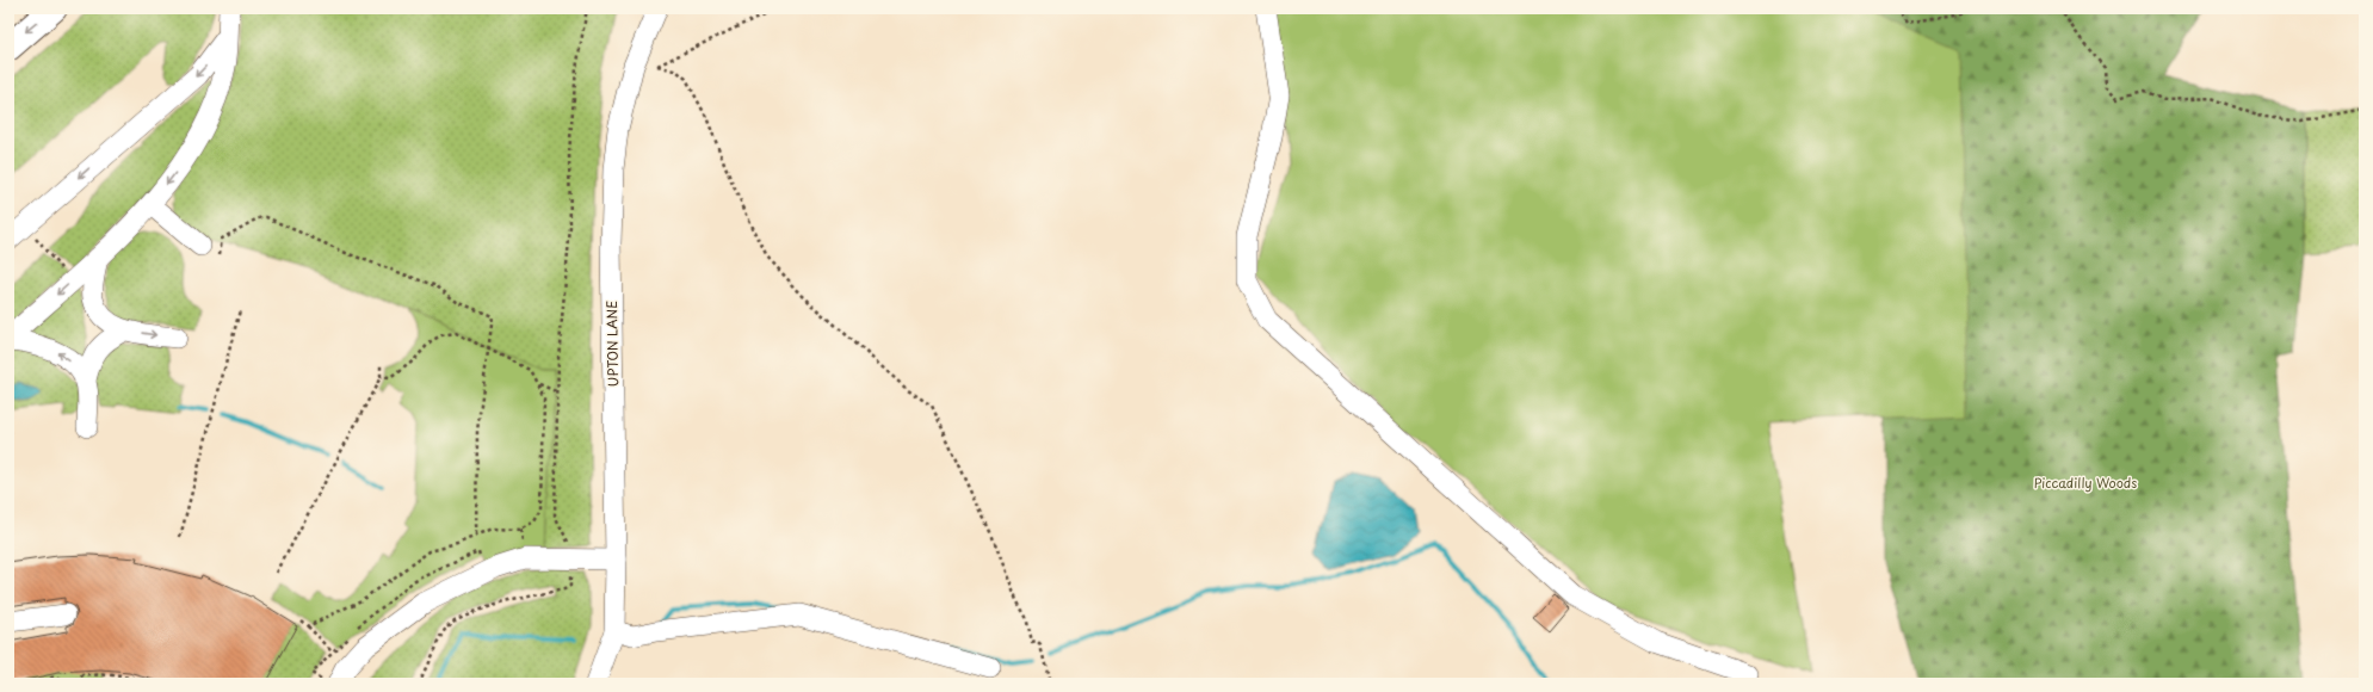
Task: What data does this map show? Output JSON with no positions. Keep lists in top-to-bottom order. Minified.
{"streets":{"street":["UPTON LANE"]},"parks":["Piccadilly Woods"]}
